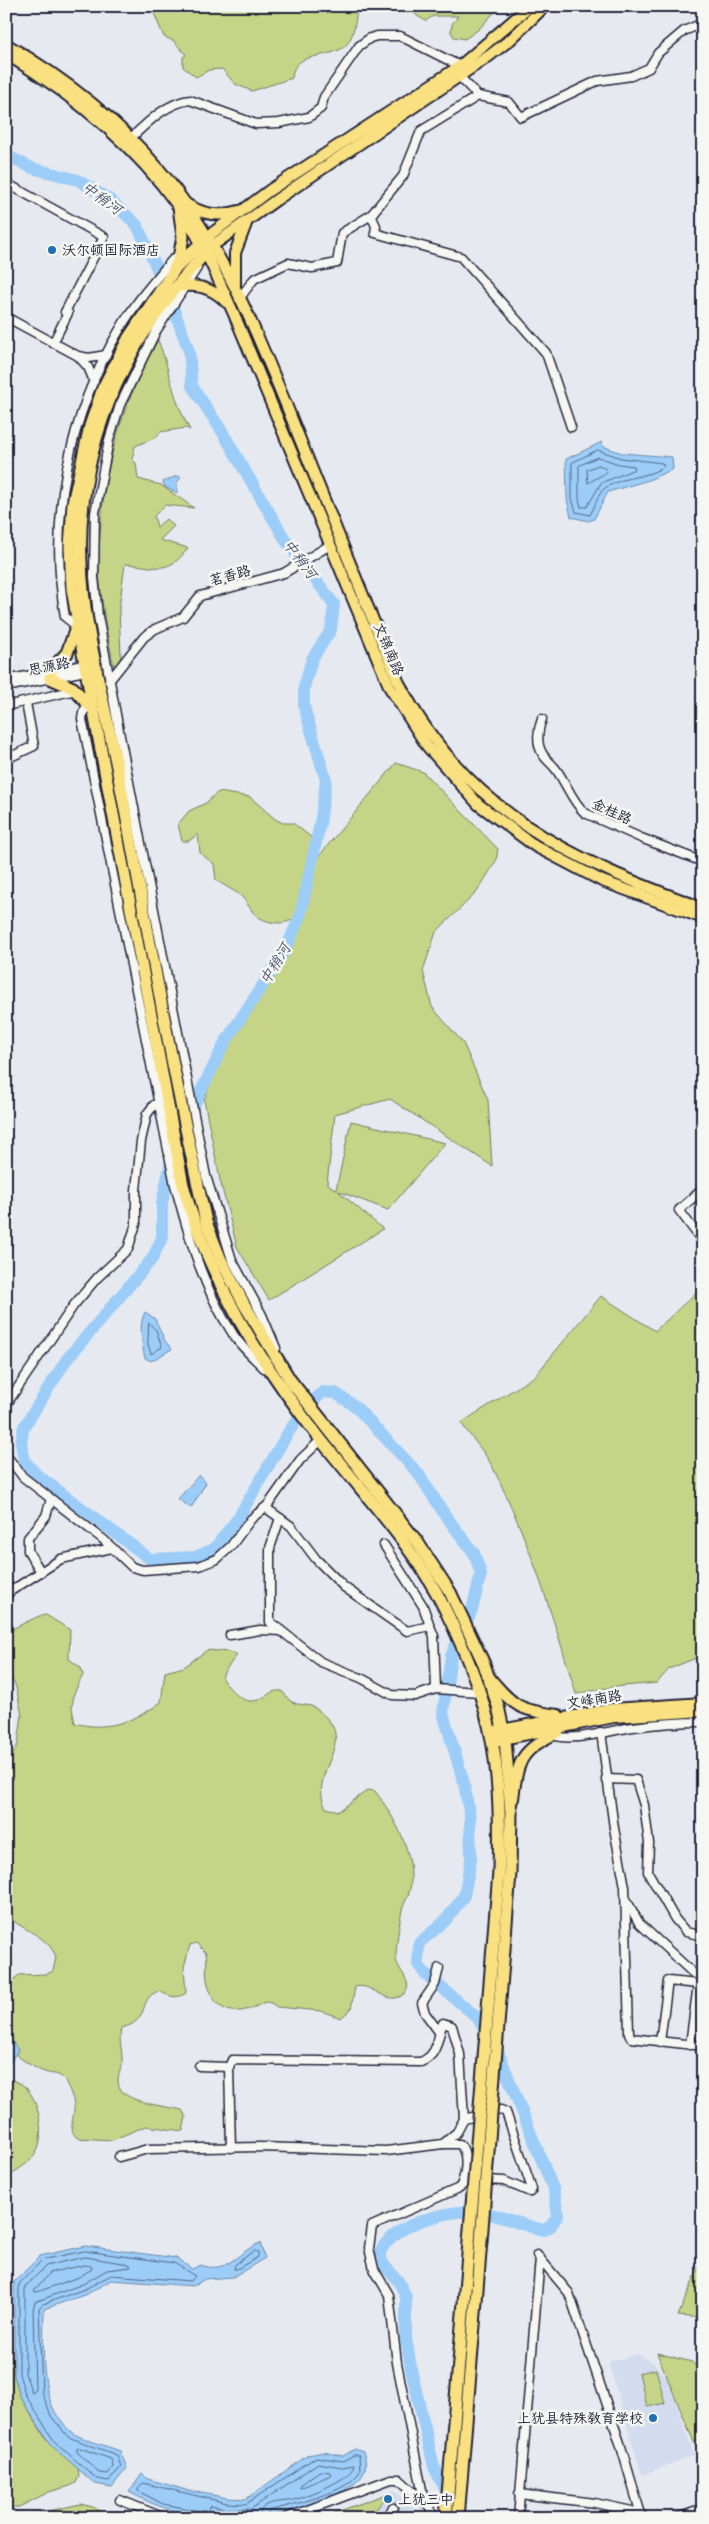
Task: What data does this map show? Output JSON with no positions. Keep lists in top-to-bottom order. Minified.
{"streets":{"main road":["文锦南路","文峰南路"],"street":["茗香路","思源路","金桂路"]},"crossings":[["茗香路","文锦南路"]],"water":["中稍河"],"places":["沃尔顿国际酒店","上犹县特殊教育学校","上犹三中"]}
